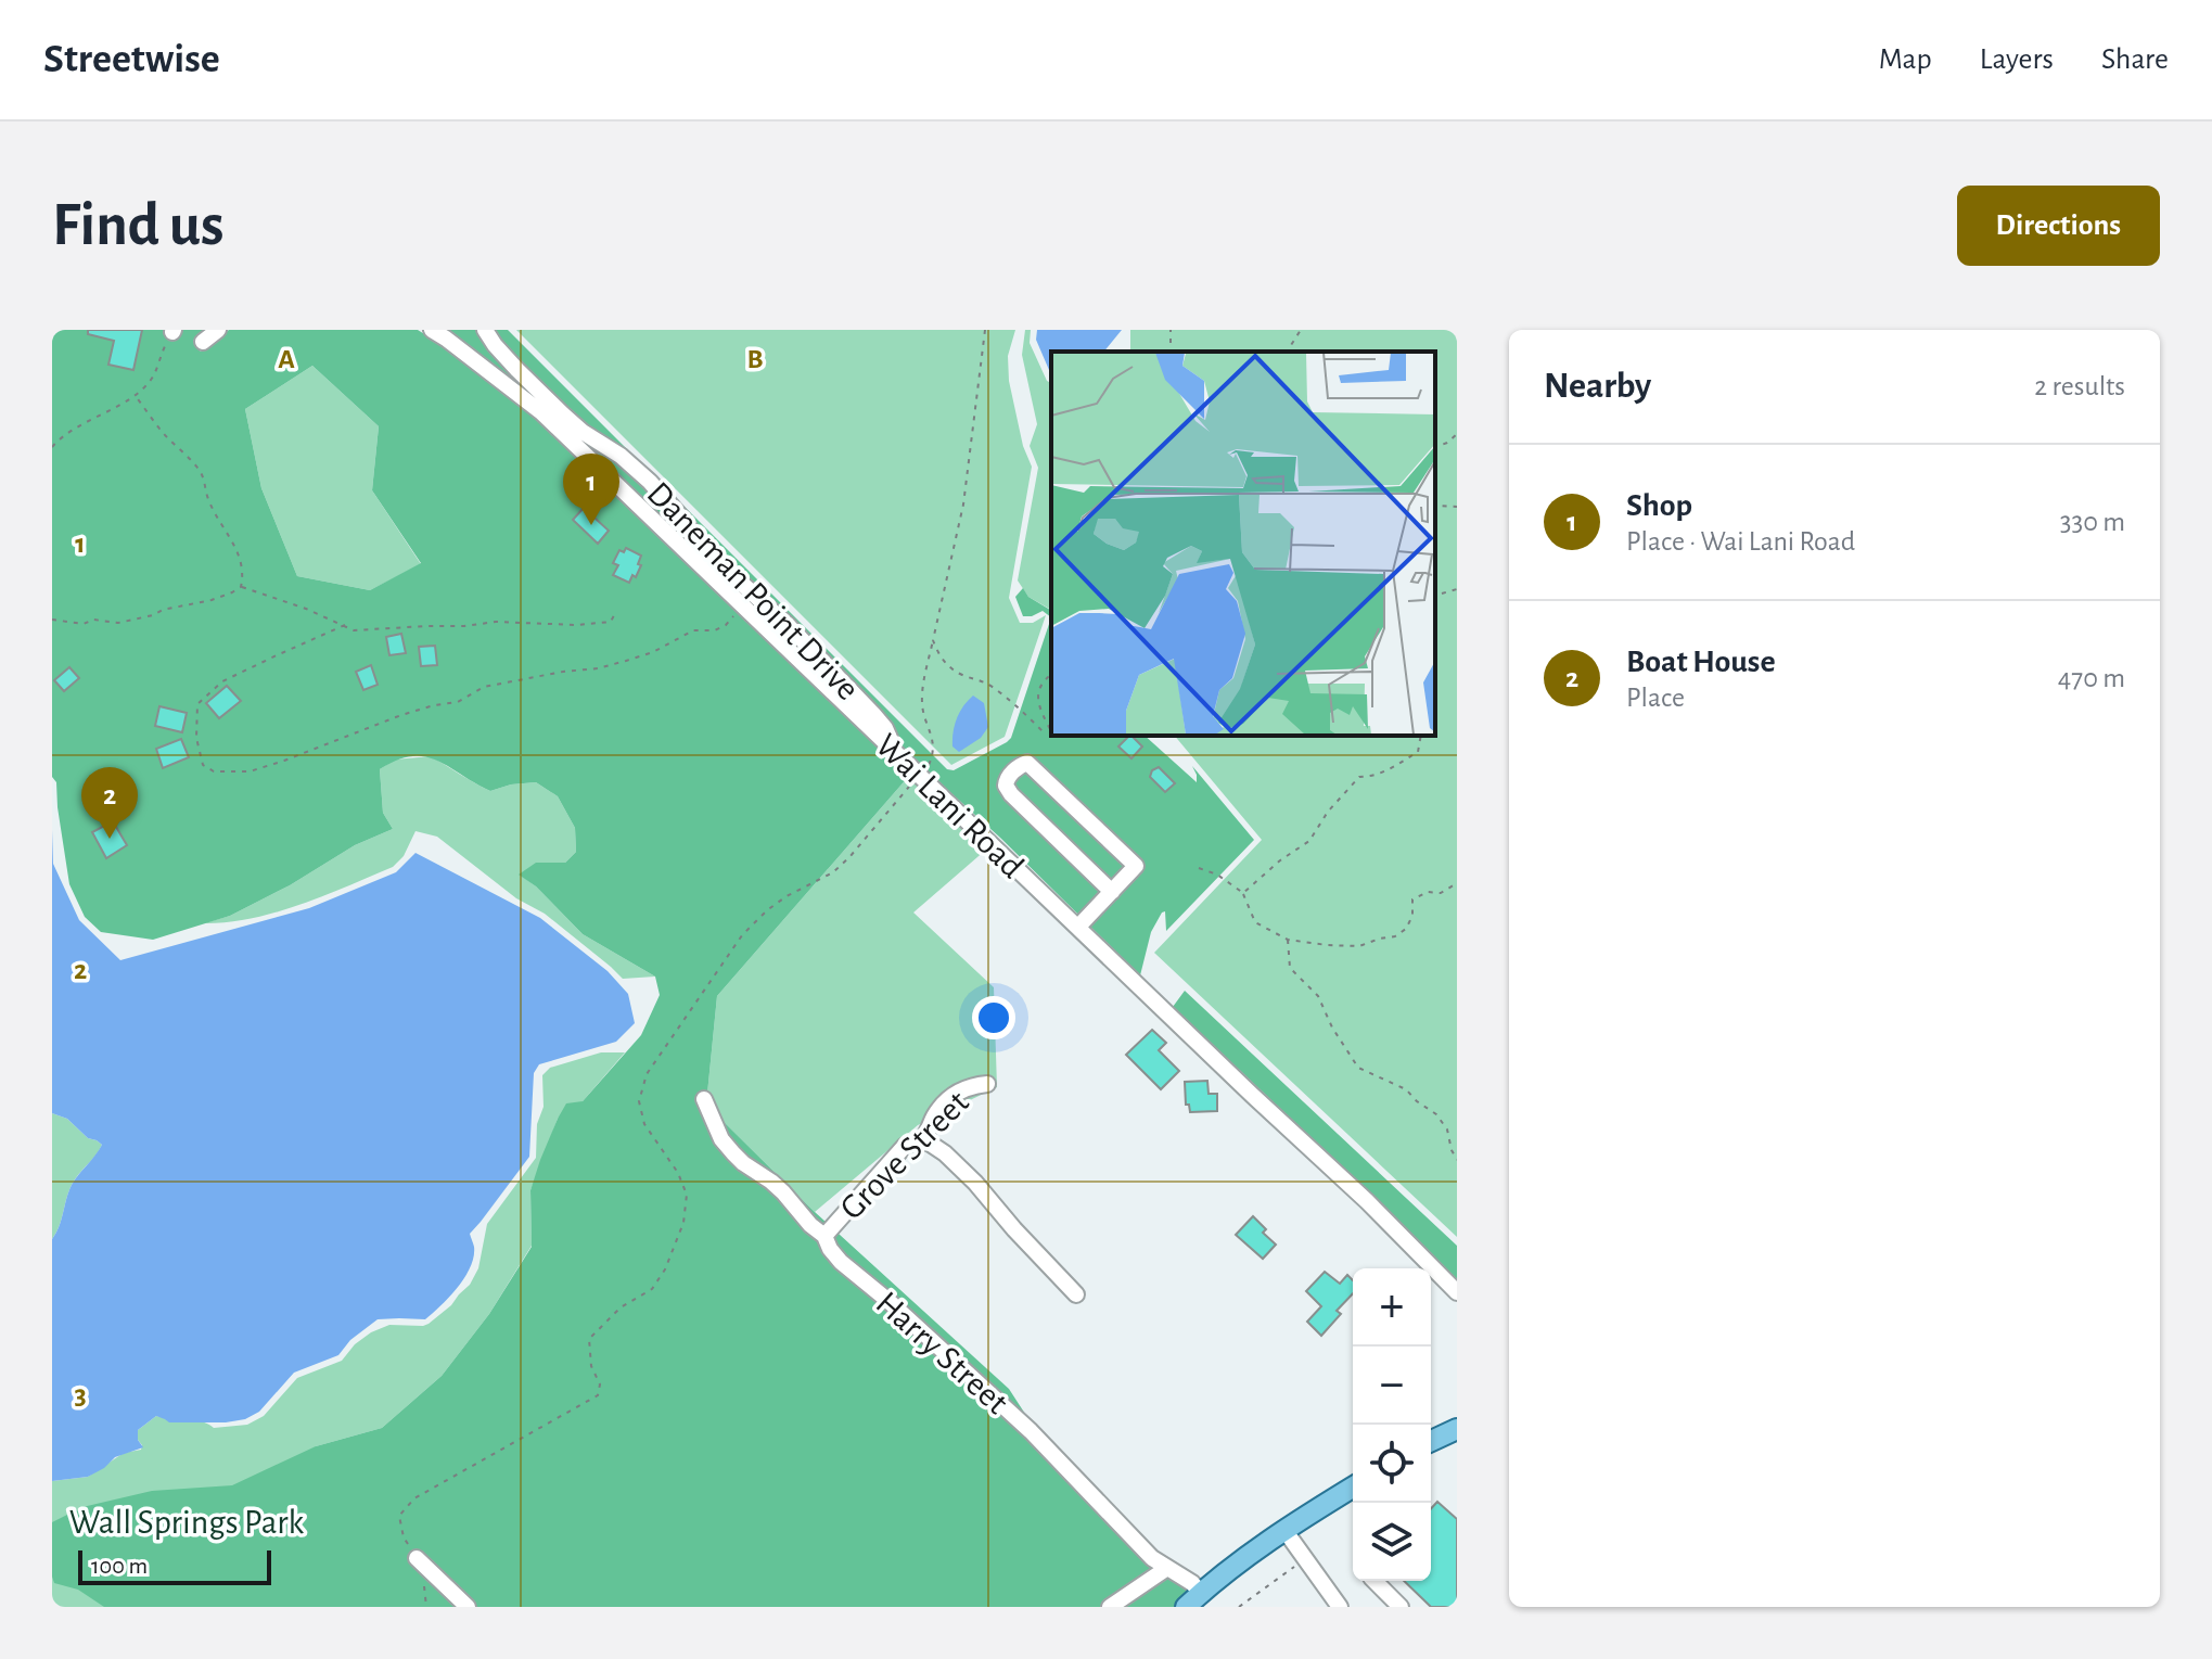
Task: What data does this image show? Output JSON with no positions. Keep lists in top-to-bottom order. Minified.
{"streets":{"street":["Daneman Point Drive","Wai Lani Road","Grove Street","Harry Street"]},"crossings":[["Daneman Point Drive","Wai Lani Road"],["Grove Street","Harry Street"]],"parks":["Wall Springs Park"],"scale_bar":"100 m","page":{"header":"Streetwise","nav":["Map","Layers","Share"],"buttons":"Directions","title":"Find us","heading":["Nearby","2 results"],"list":[{"mark":"1","name":"Shop","note":"Place · Wai Lani Road","value":"330 m"},{"mark":"2","name":"Boat House","note":"Place","value":"470 m"}],"pins":["1","2"],"map_buttons":["+","−"],"scale":"100 m"},"grid":{"columns":["A","B"],"rows":["1","2","3"]}}
